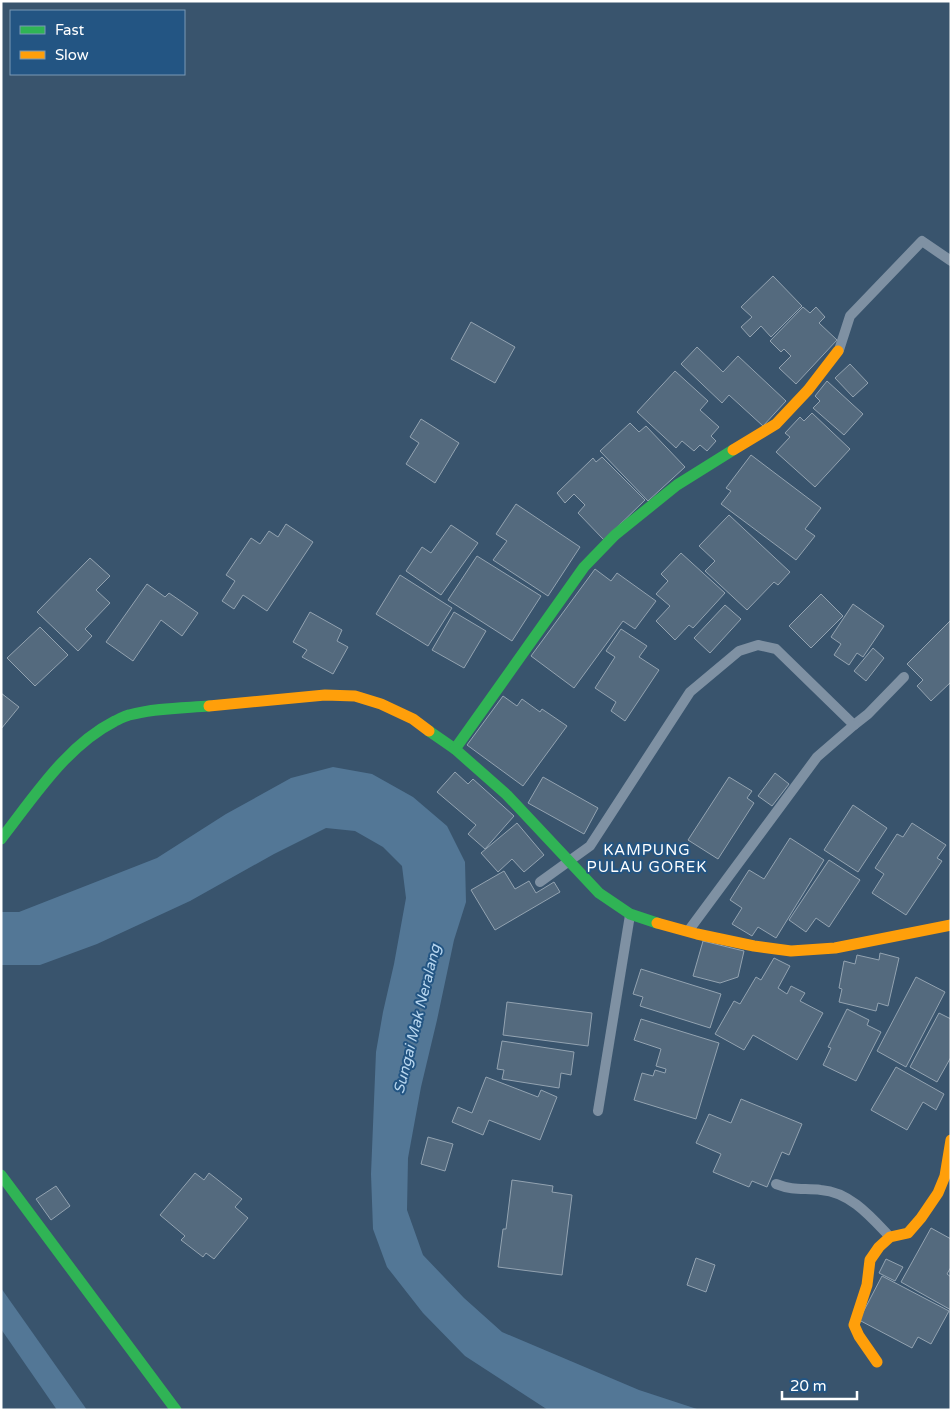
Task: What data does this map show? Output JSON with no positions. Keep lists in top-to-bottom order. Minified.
{"districts":["KAMPUNG PULAU GOREK"],"water":["Sungai Mak Neralang"],"legend":["Fast","Slow"],"scale_bar":"20 m"}
